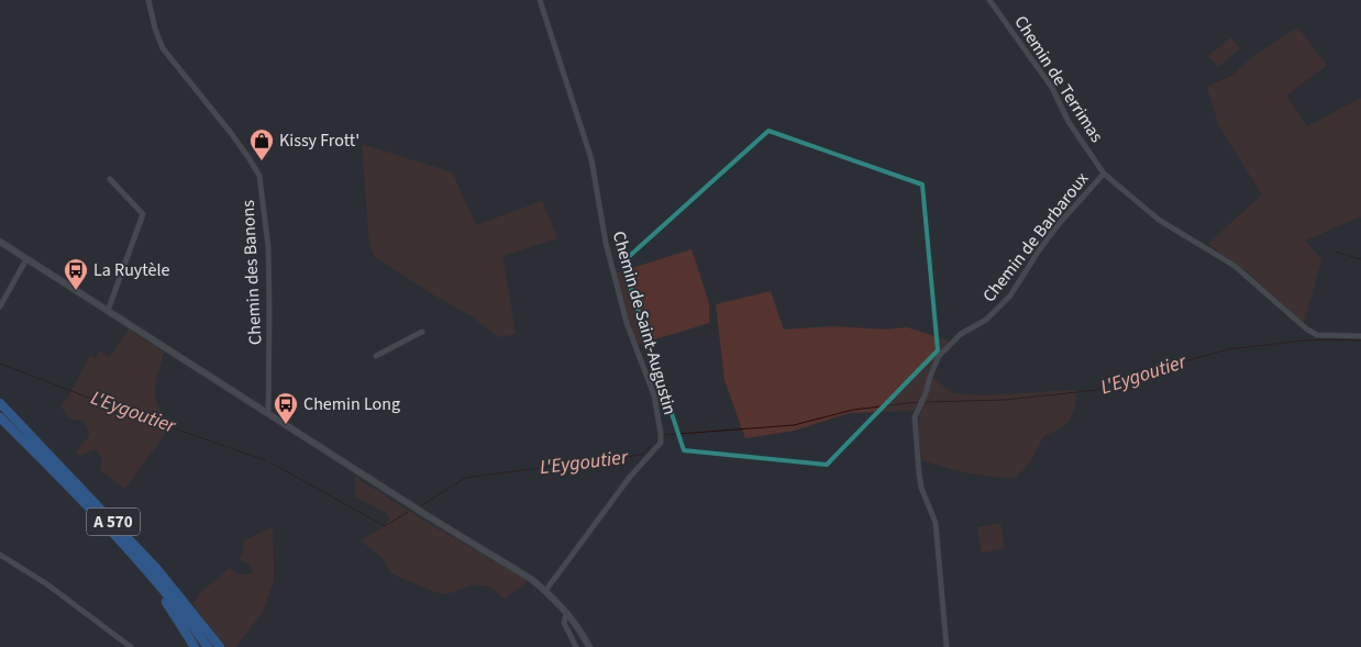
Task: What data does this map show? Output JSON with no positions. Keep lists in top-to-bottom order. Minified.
{"streets":{"highway":["A 570"],"street":["Chemin de Terrimas","Chemin de Barbaroux","Chemin des Banons","Chemin de Saint-Augustin"]},"crossings":[["Chemin de Terrimas","Chemin de Barbaroux"]],"water":["L'Eygoutier"],"places":{"shop":["Kissy Frott'"],"bus stop":["La Ruytèle","Chemin Long"]}}
